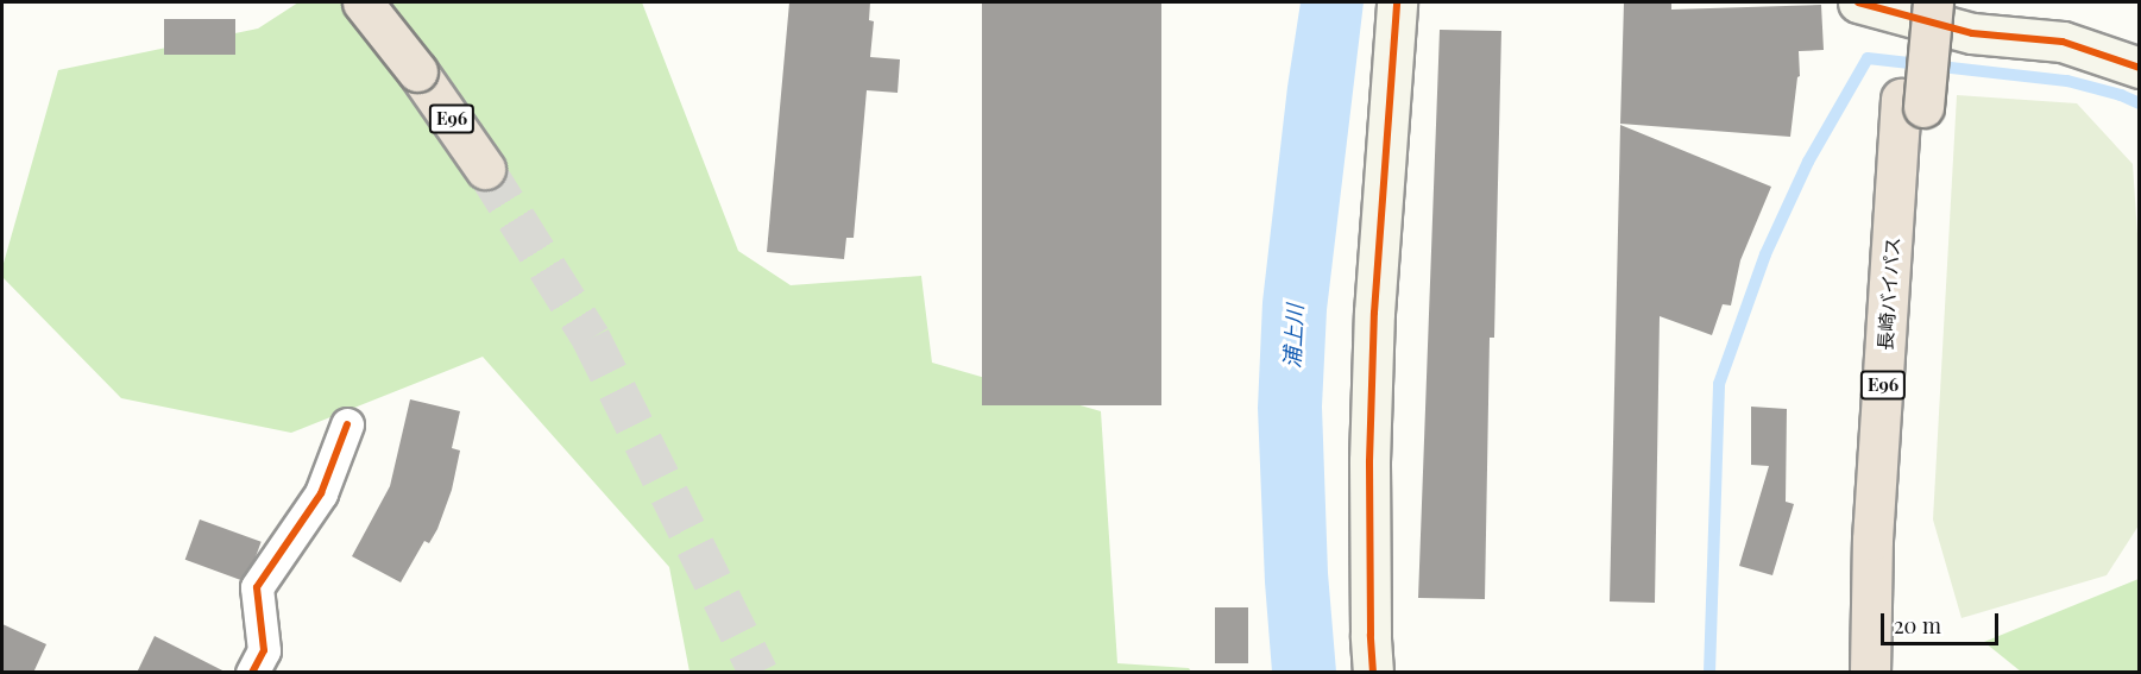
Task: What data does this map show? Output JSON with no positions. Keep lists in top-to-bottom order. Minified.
{"streets":{"highway":["E96","長崎バイパス"]},"water":["浦上川"],"scale_bar":"20 m"}
